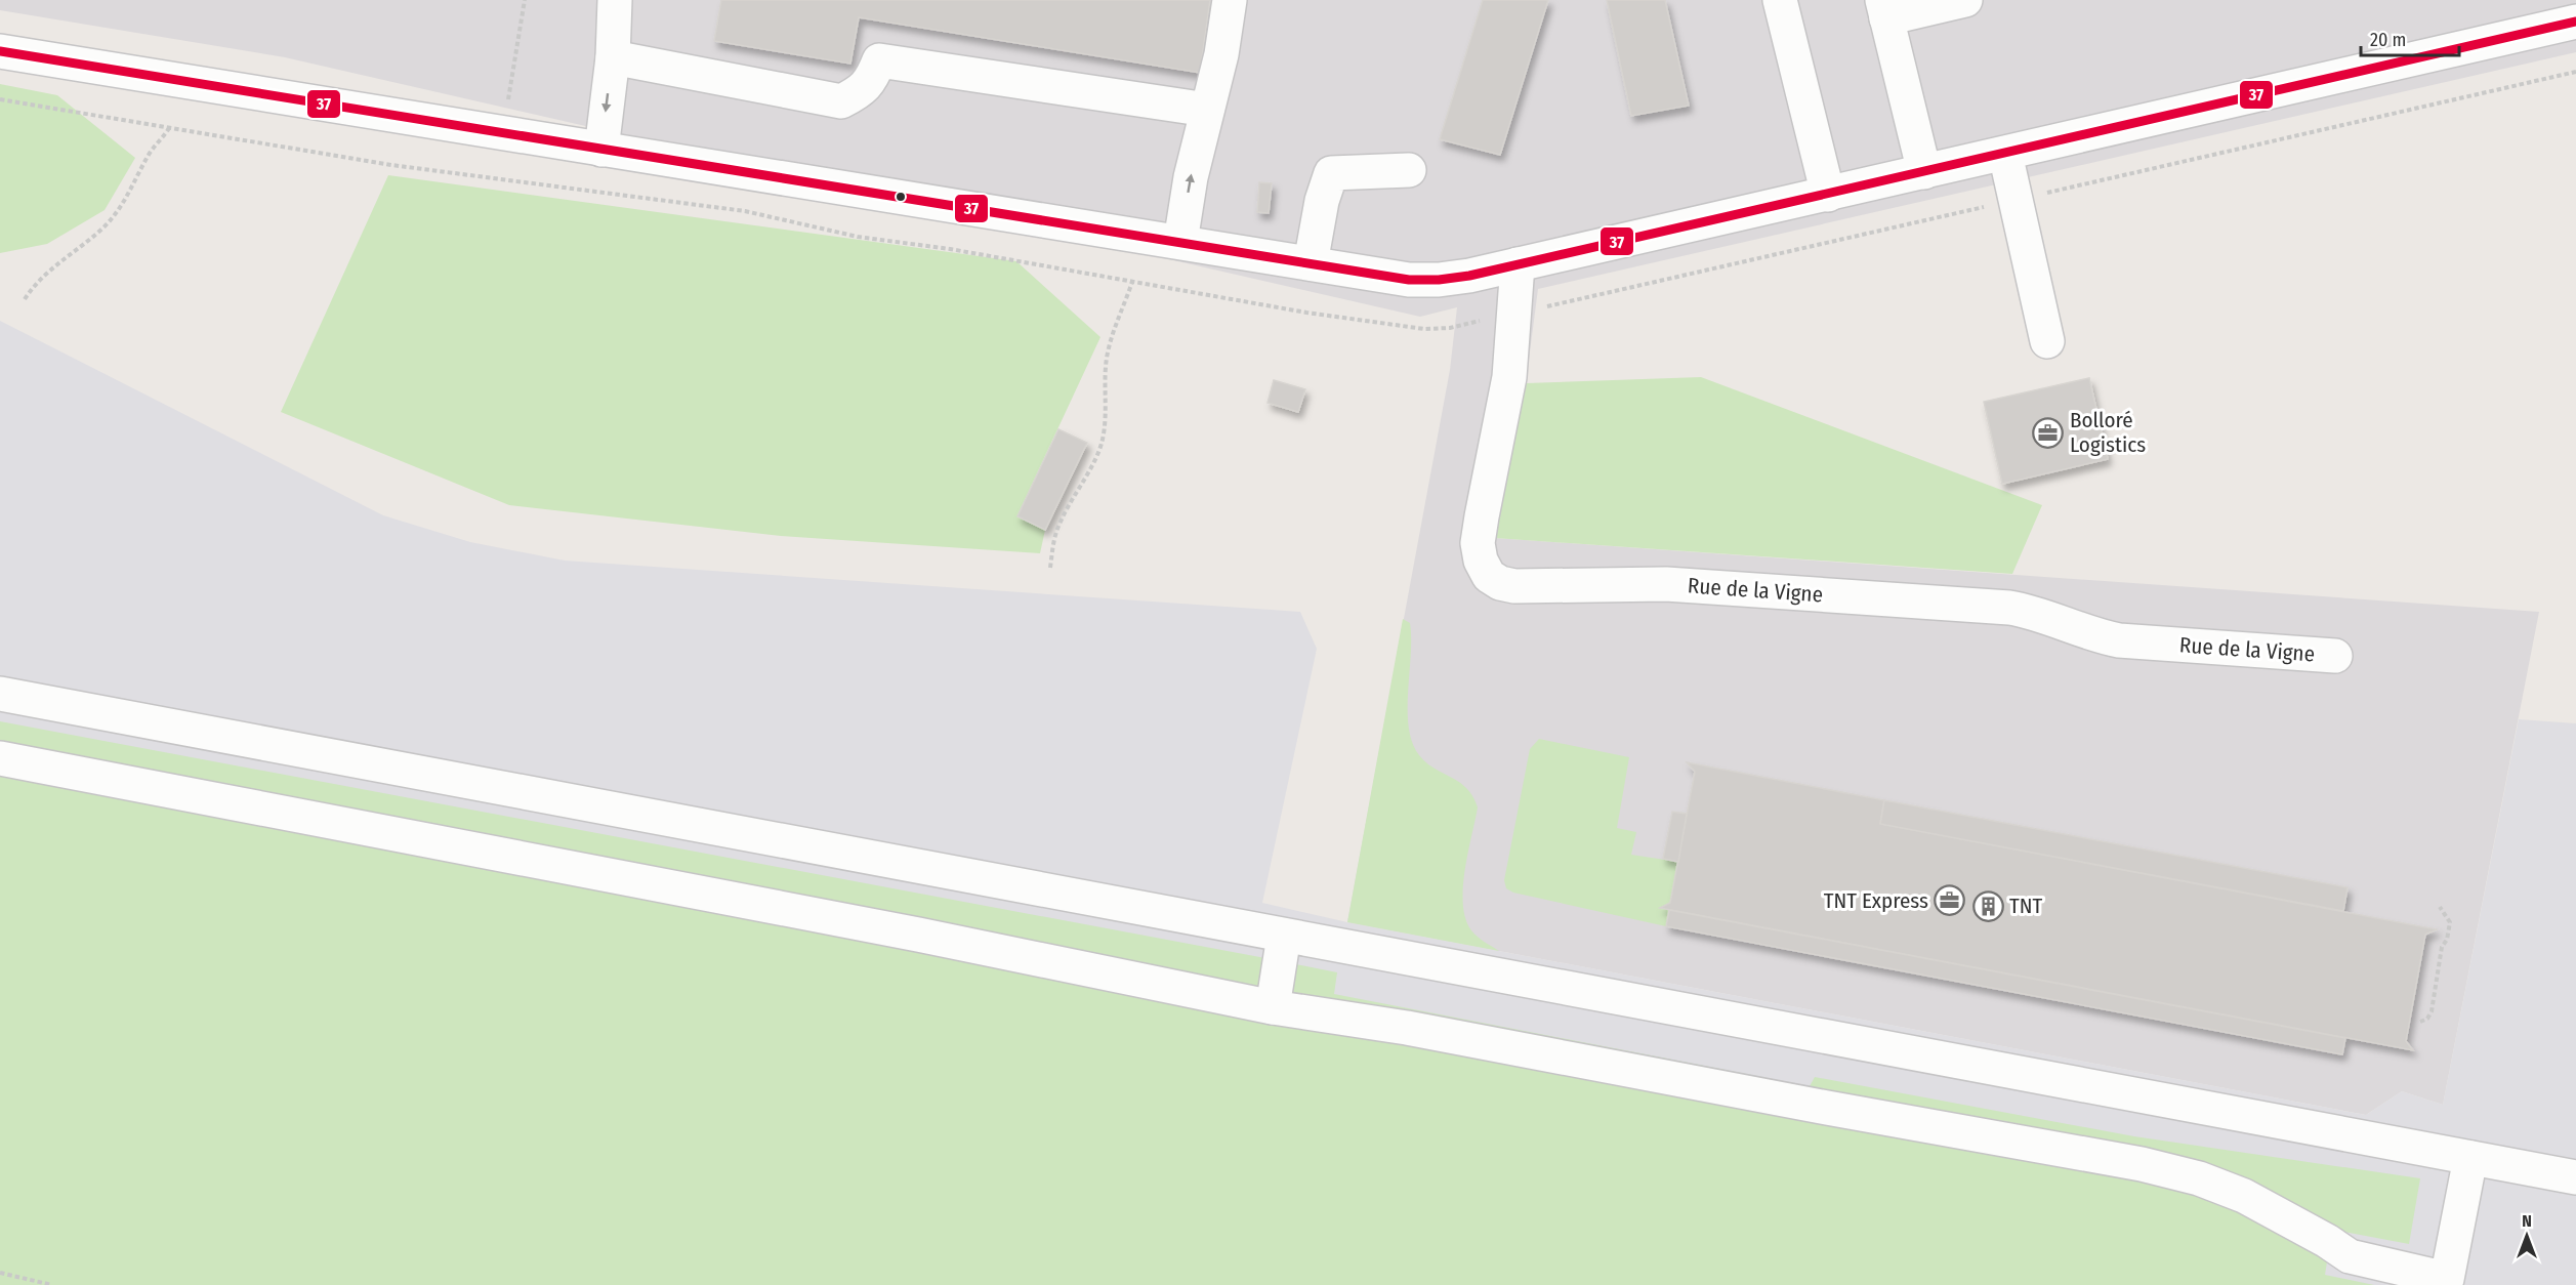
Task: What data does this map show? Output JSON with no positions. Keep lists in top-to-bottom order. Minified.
{"streets":{"street":["Rue de la Vigne"]},"places":{"office":["Bolloré Logistics","TNT Express"],"building":["TNT"]},"lines":["transit line 37"],"scale_bar":"20 m","north":"top"}
